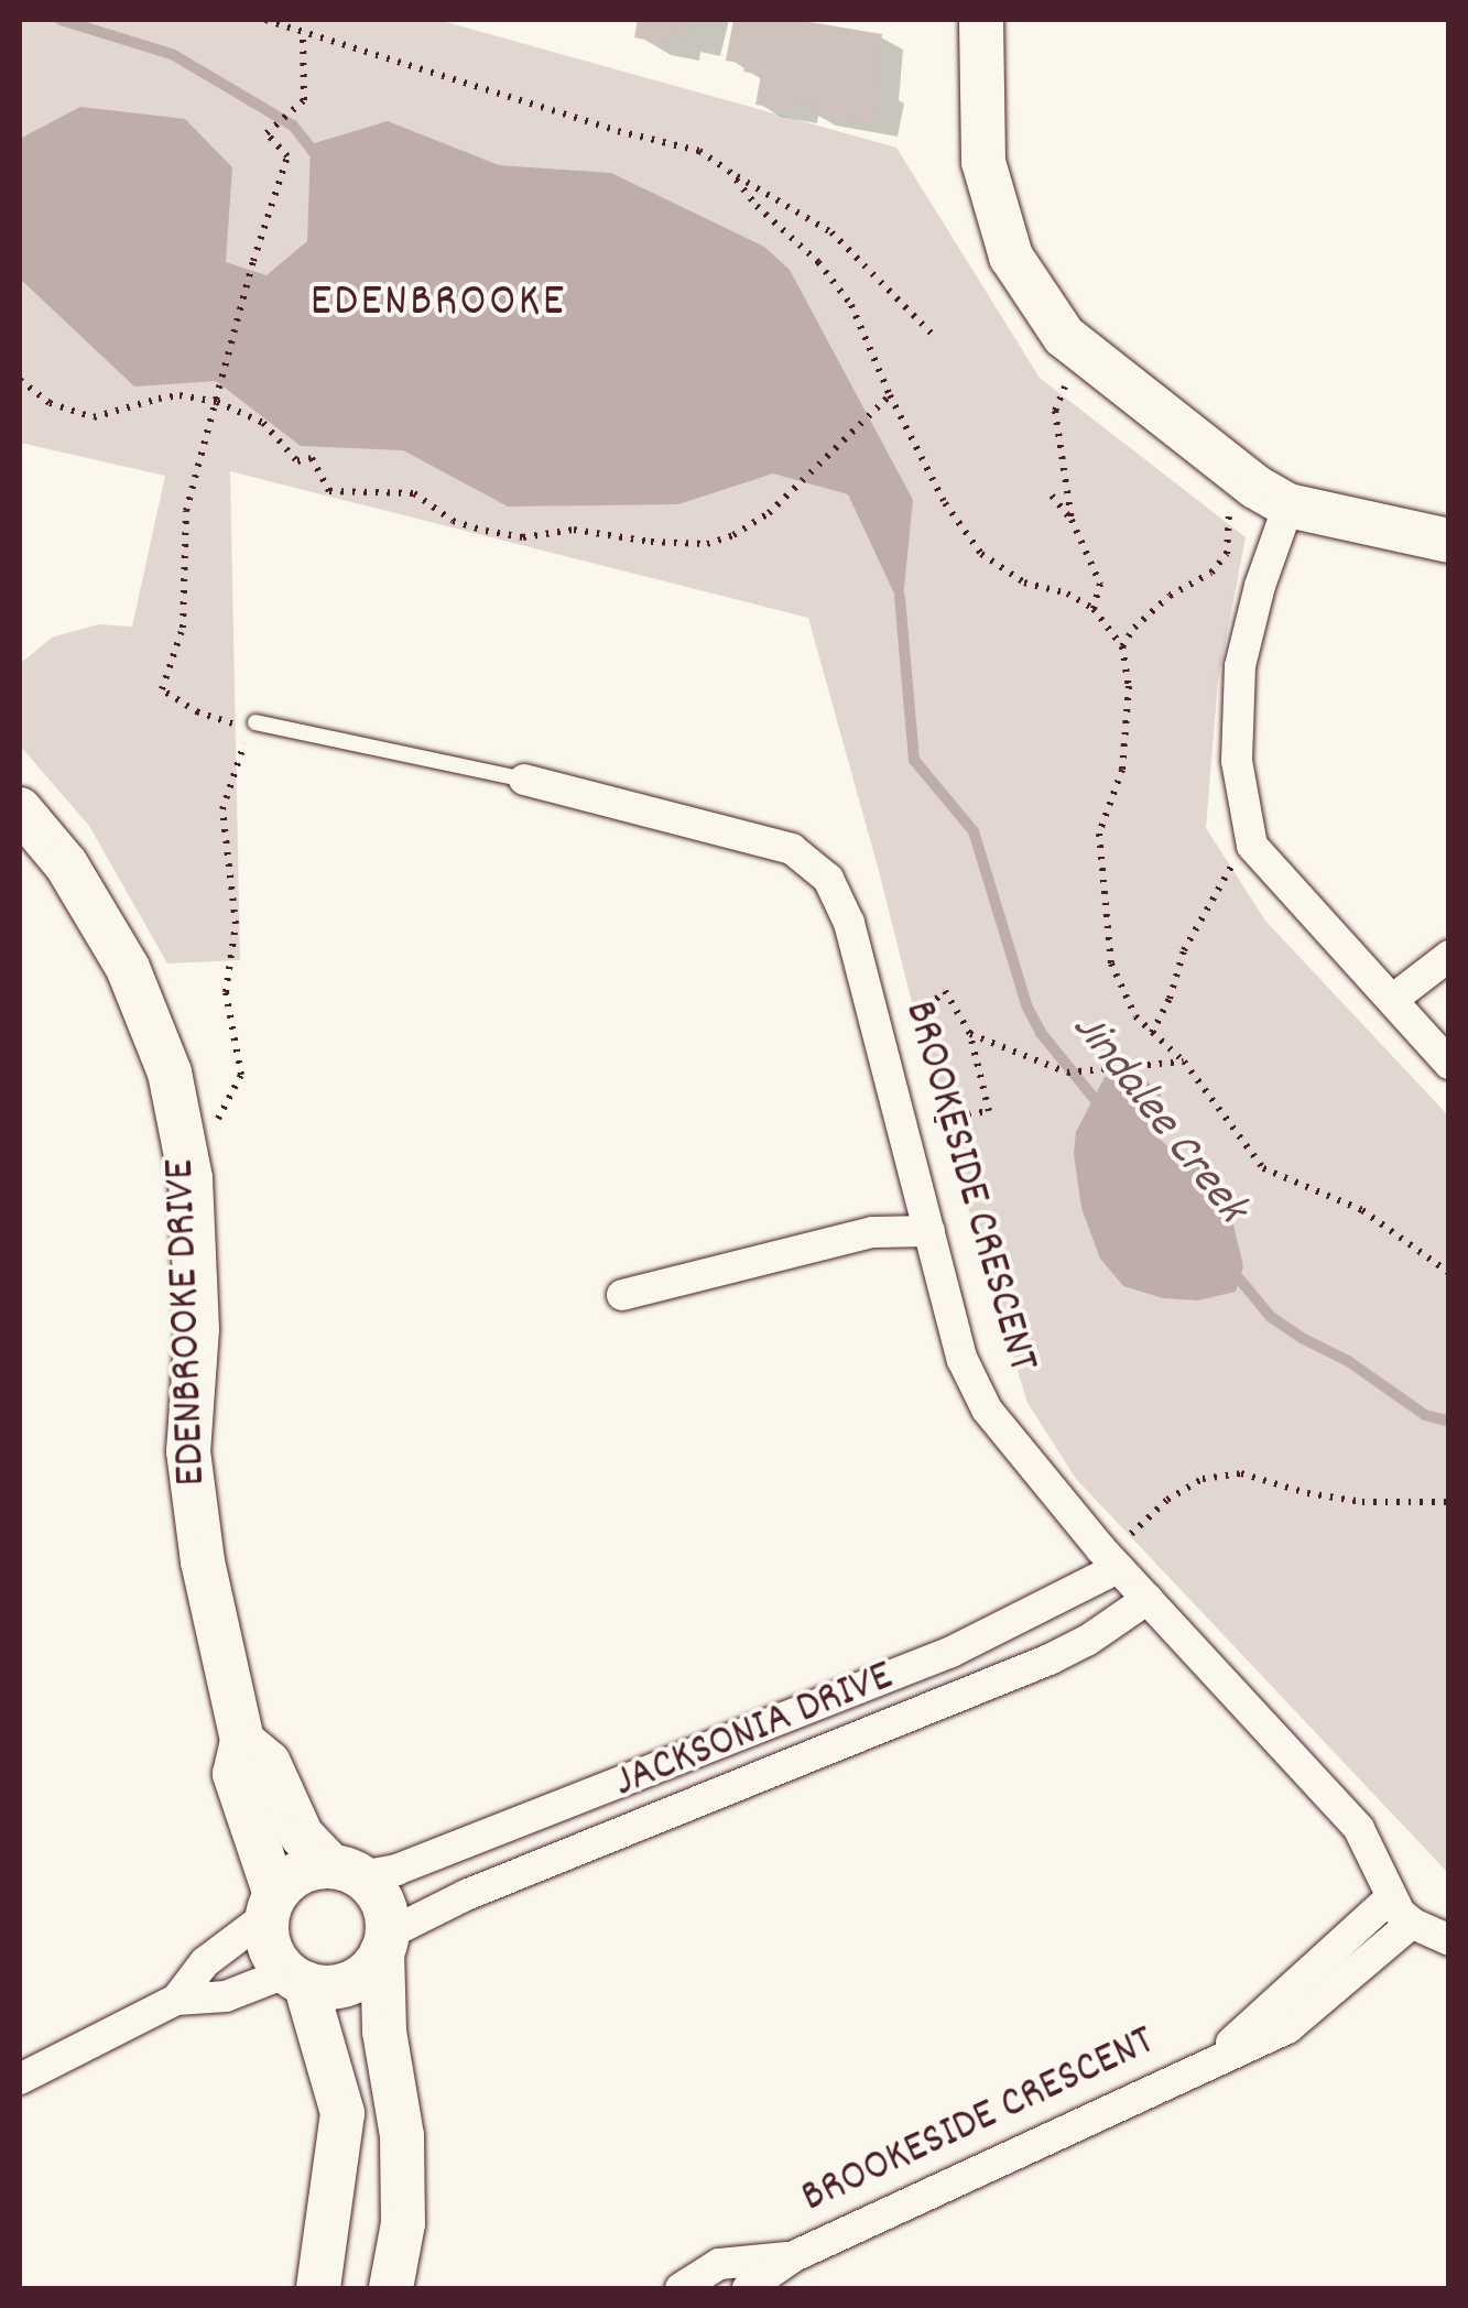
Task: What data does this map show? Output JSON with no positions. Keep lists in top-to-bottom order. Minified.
{"streets":{"street":["BROOKESIDE CRESCENT","EDENBROOKE DRIVE","JACKSONIA DRIVE"]},"crossings":[["BROOKESIDE CRESCENT","JACKSONIA DRIVE"],["EDENBROOKE DRIVE","JACKSONIA DRIVE"]],"districts":["EDENBROOKE"],"water":["Jindalee Creek"]}
